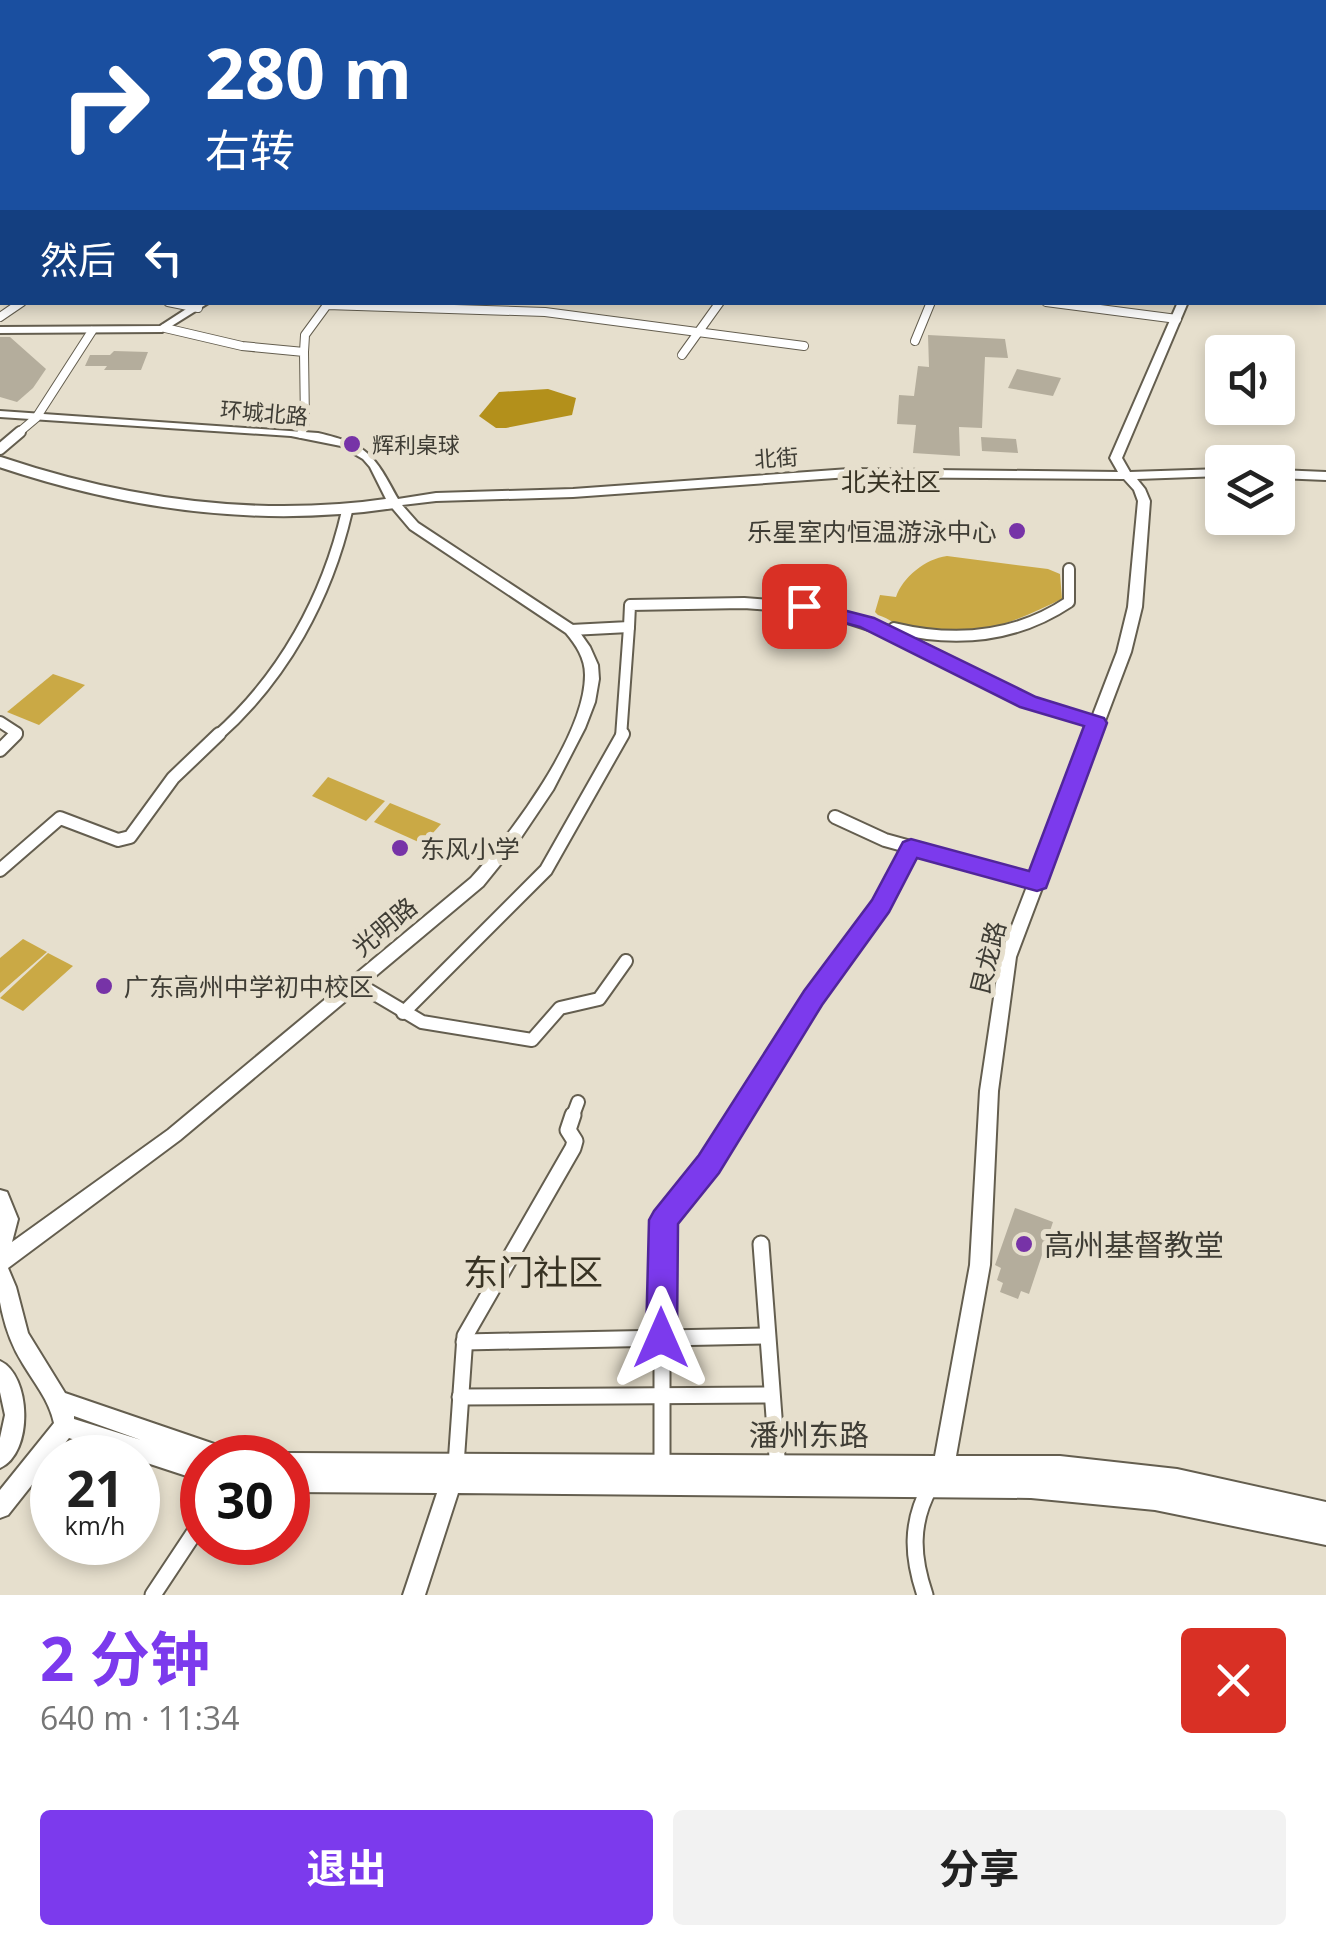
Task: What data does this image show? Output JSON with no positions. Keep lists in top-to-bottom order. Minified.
{"streets":{"street":["环城北路","北街","光明路","艮龙路","潘州东路"]},"crossings":[["环城北路","北街"],["环城北路","光明路"],["北街","艮龙路"],["艮龙路","潘州东路"]],"districts":["北关社区","东门社区"],"places":["辉利桌球","乐星室内恒温游泳中心","东风小学","广东高州中学初中校区","高州基督教堂"],"page":{"turn":["280 m","右转"],"then":"然后","speed":"21 km/h","limit":"30","heading":["2 分钟","640 m · 11:34"],"buttons":["退出","分享"]}}
